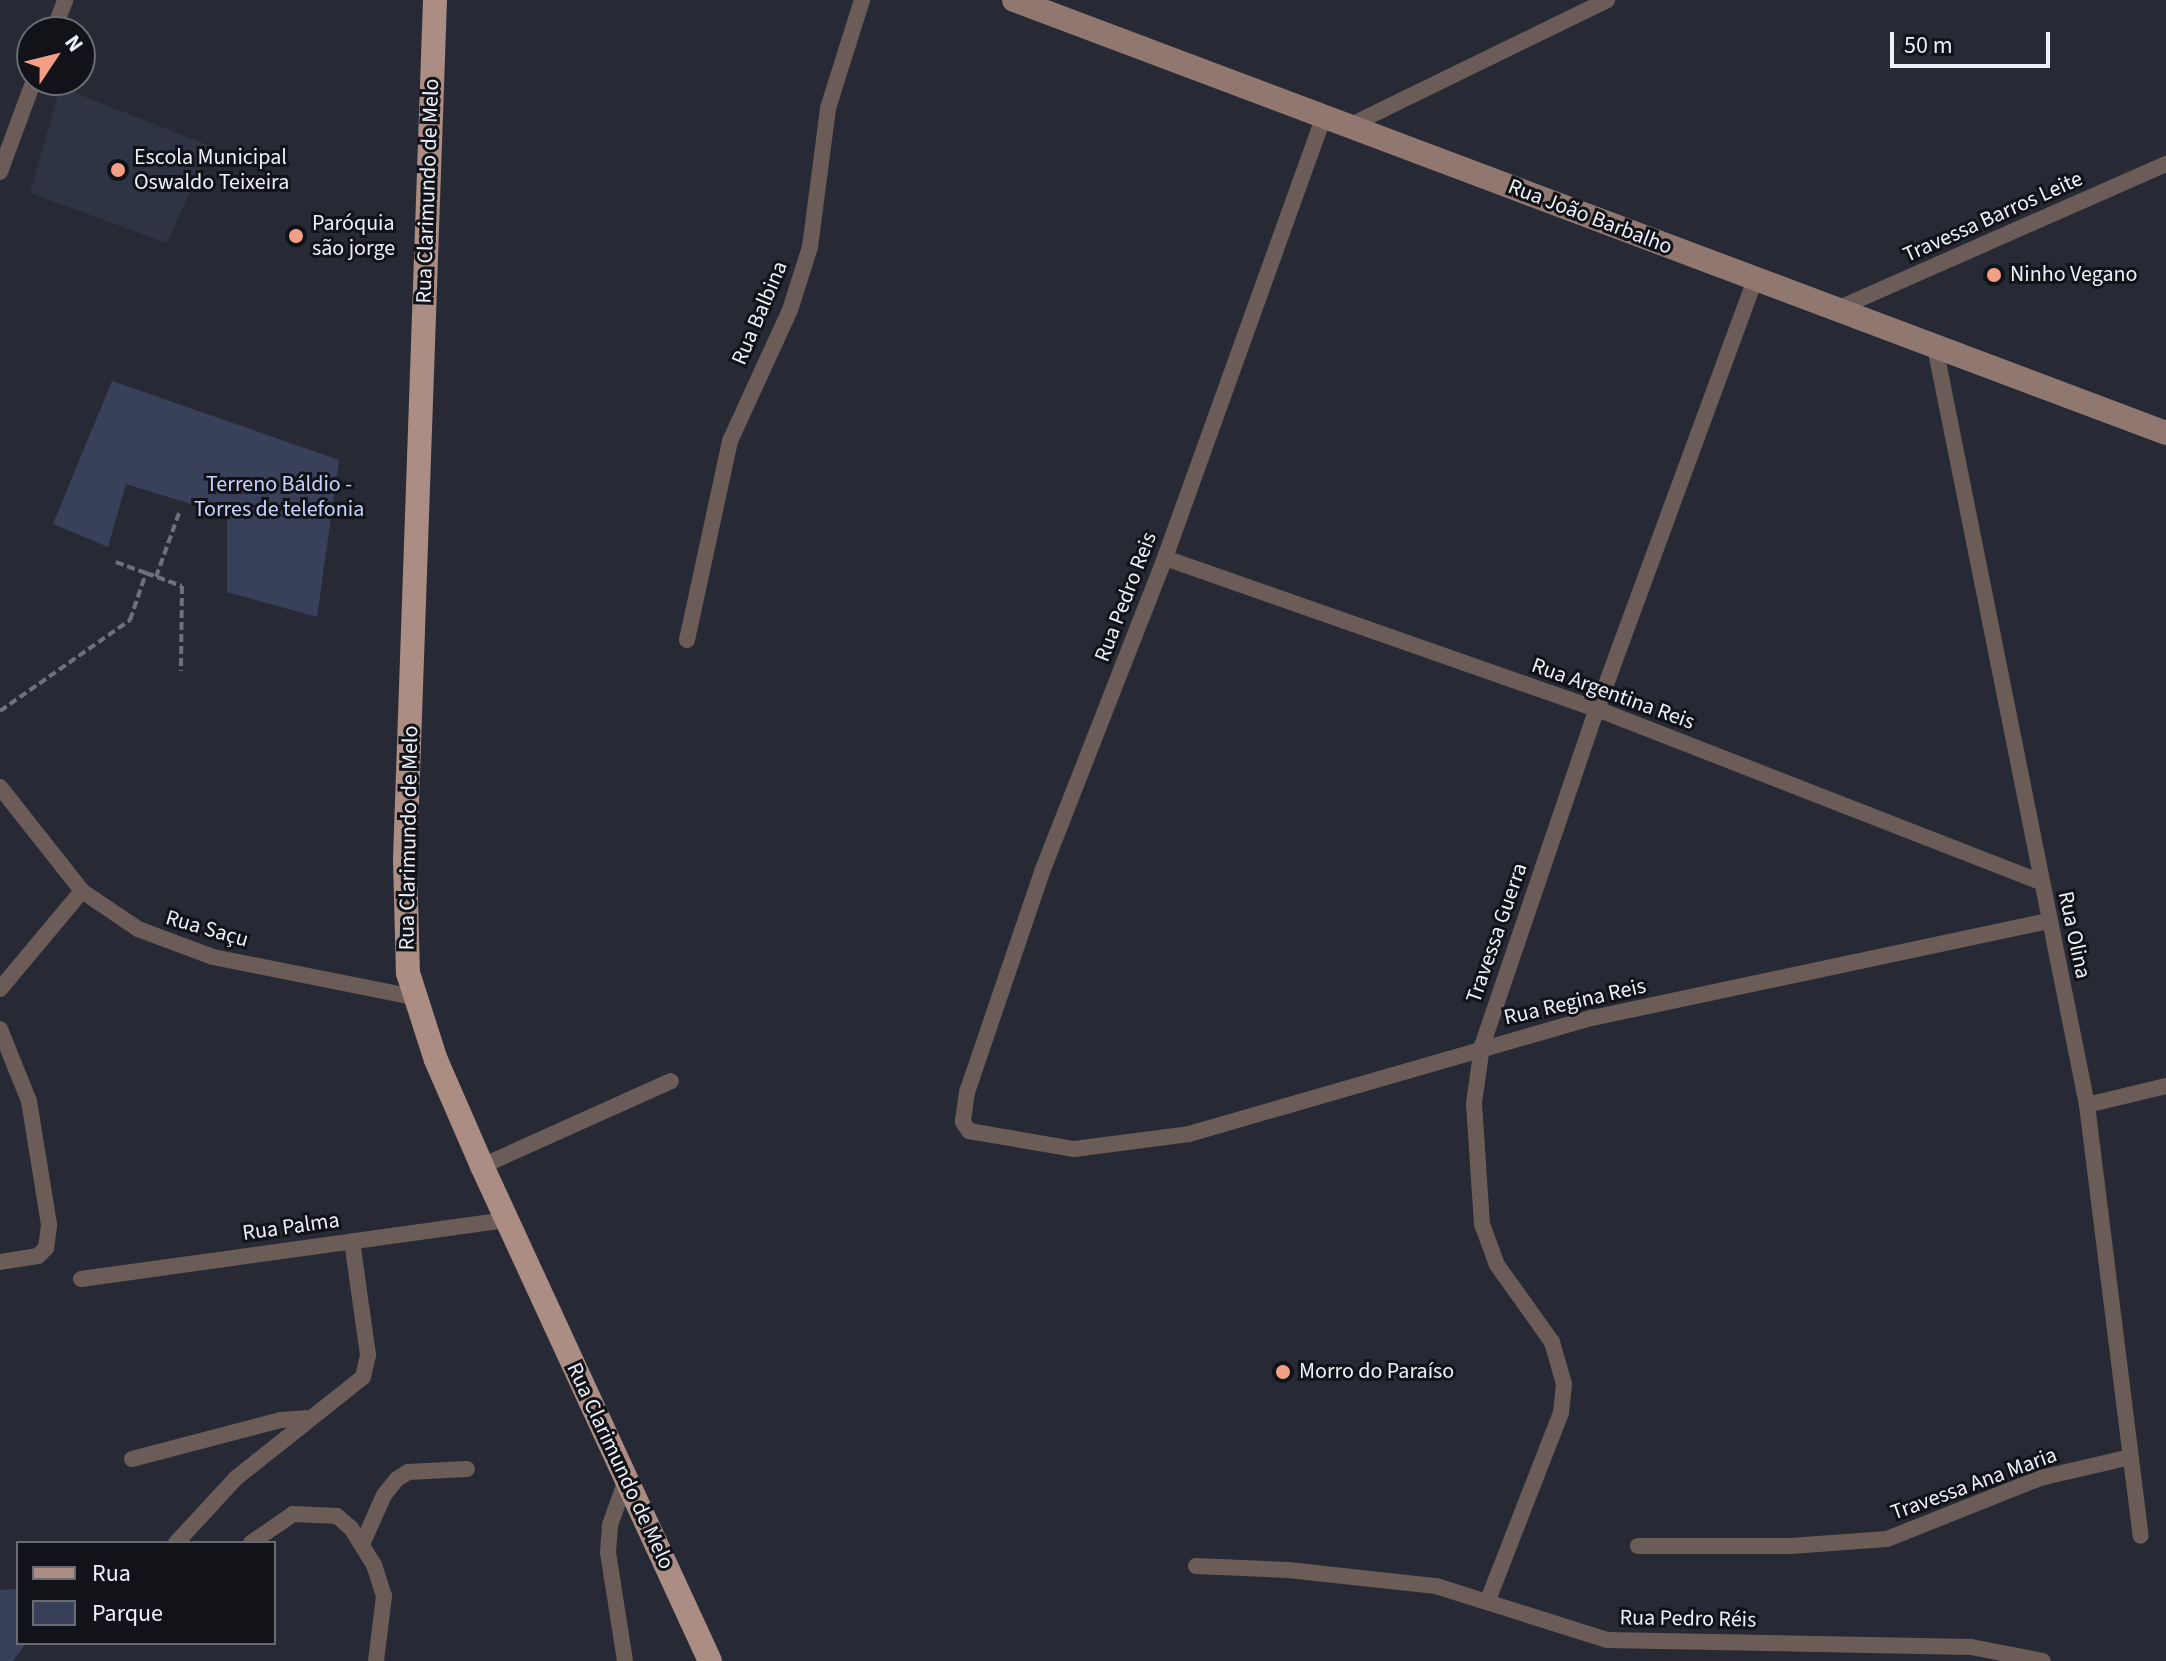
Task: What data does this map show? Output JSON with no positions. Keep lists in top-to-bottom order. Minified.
{"streets":{"main road":["Rua Clarimundo de Melo"],"street":["Rua João Barbalho","Travessa Barros Leite","Rua Balbina","Rua Pedro Reis","Rua Argentina Reis","Rua Saçu","Travessa Guerra","Rua Olina","Rua Regina Reis","Rua Palma","Travessa Ana Maria","Rua Pedro Réis"]},"crossings":[["Rua Clarimundo de Melo","Rua Saçu"],["Rua Clarimundo de Melo","Rua Palma"],["Rua João Barbalho","Travessa Barros Leite"],["Rua João Barbalho","Rua Pedro Reis"],["Rua João Barbalho","Travessa Guerra"],["Rua João Barbalho","Rua Olina"],["Rua Pedro Reis","Rua Argentina Reis"],["Rua Pedro Reis","Rua Regina Reis"],["Rua Argentina Reis","Travessa Guerra"],["Rua Argentina Reis","Rua Olina"],["Travessa Guerra","Rua Regina Reis"],["Travessa Guerra","Rua Pedro Réis"],["Rua Olina","Rua Regina Reis"],["Rua Olina","Travessa Ana Maria"]],"parks":["Terreno Báldio - Torres de telefonia"],"places":["Escola Municipal Oswaldo Teixeira","Paróquia são jorge","Ninho Vegano","Morro do Paraíso"],"legend":["Rua","Parque"],"scale_bar":"50 m","north":"top right"}
